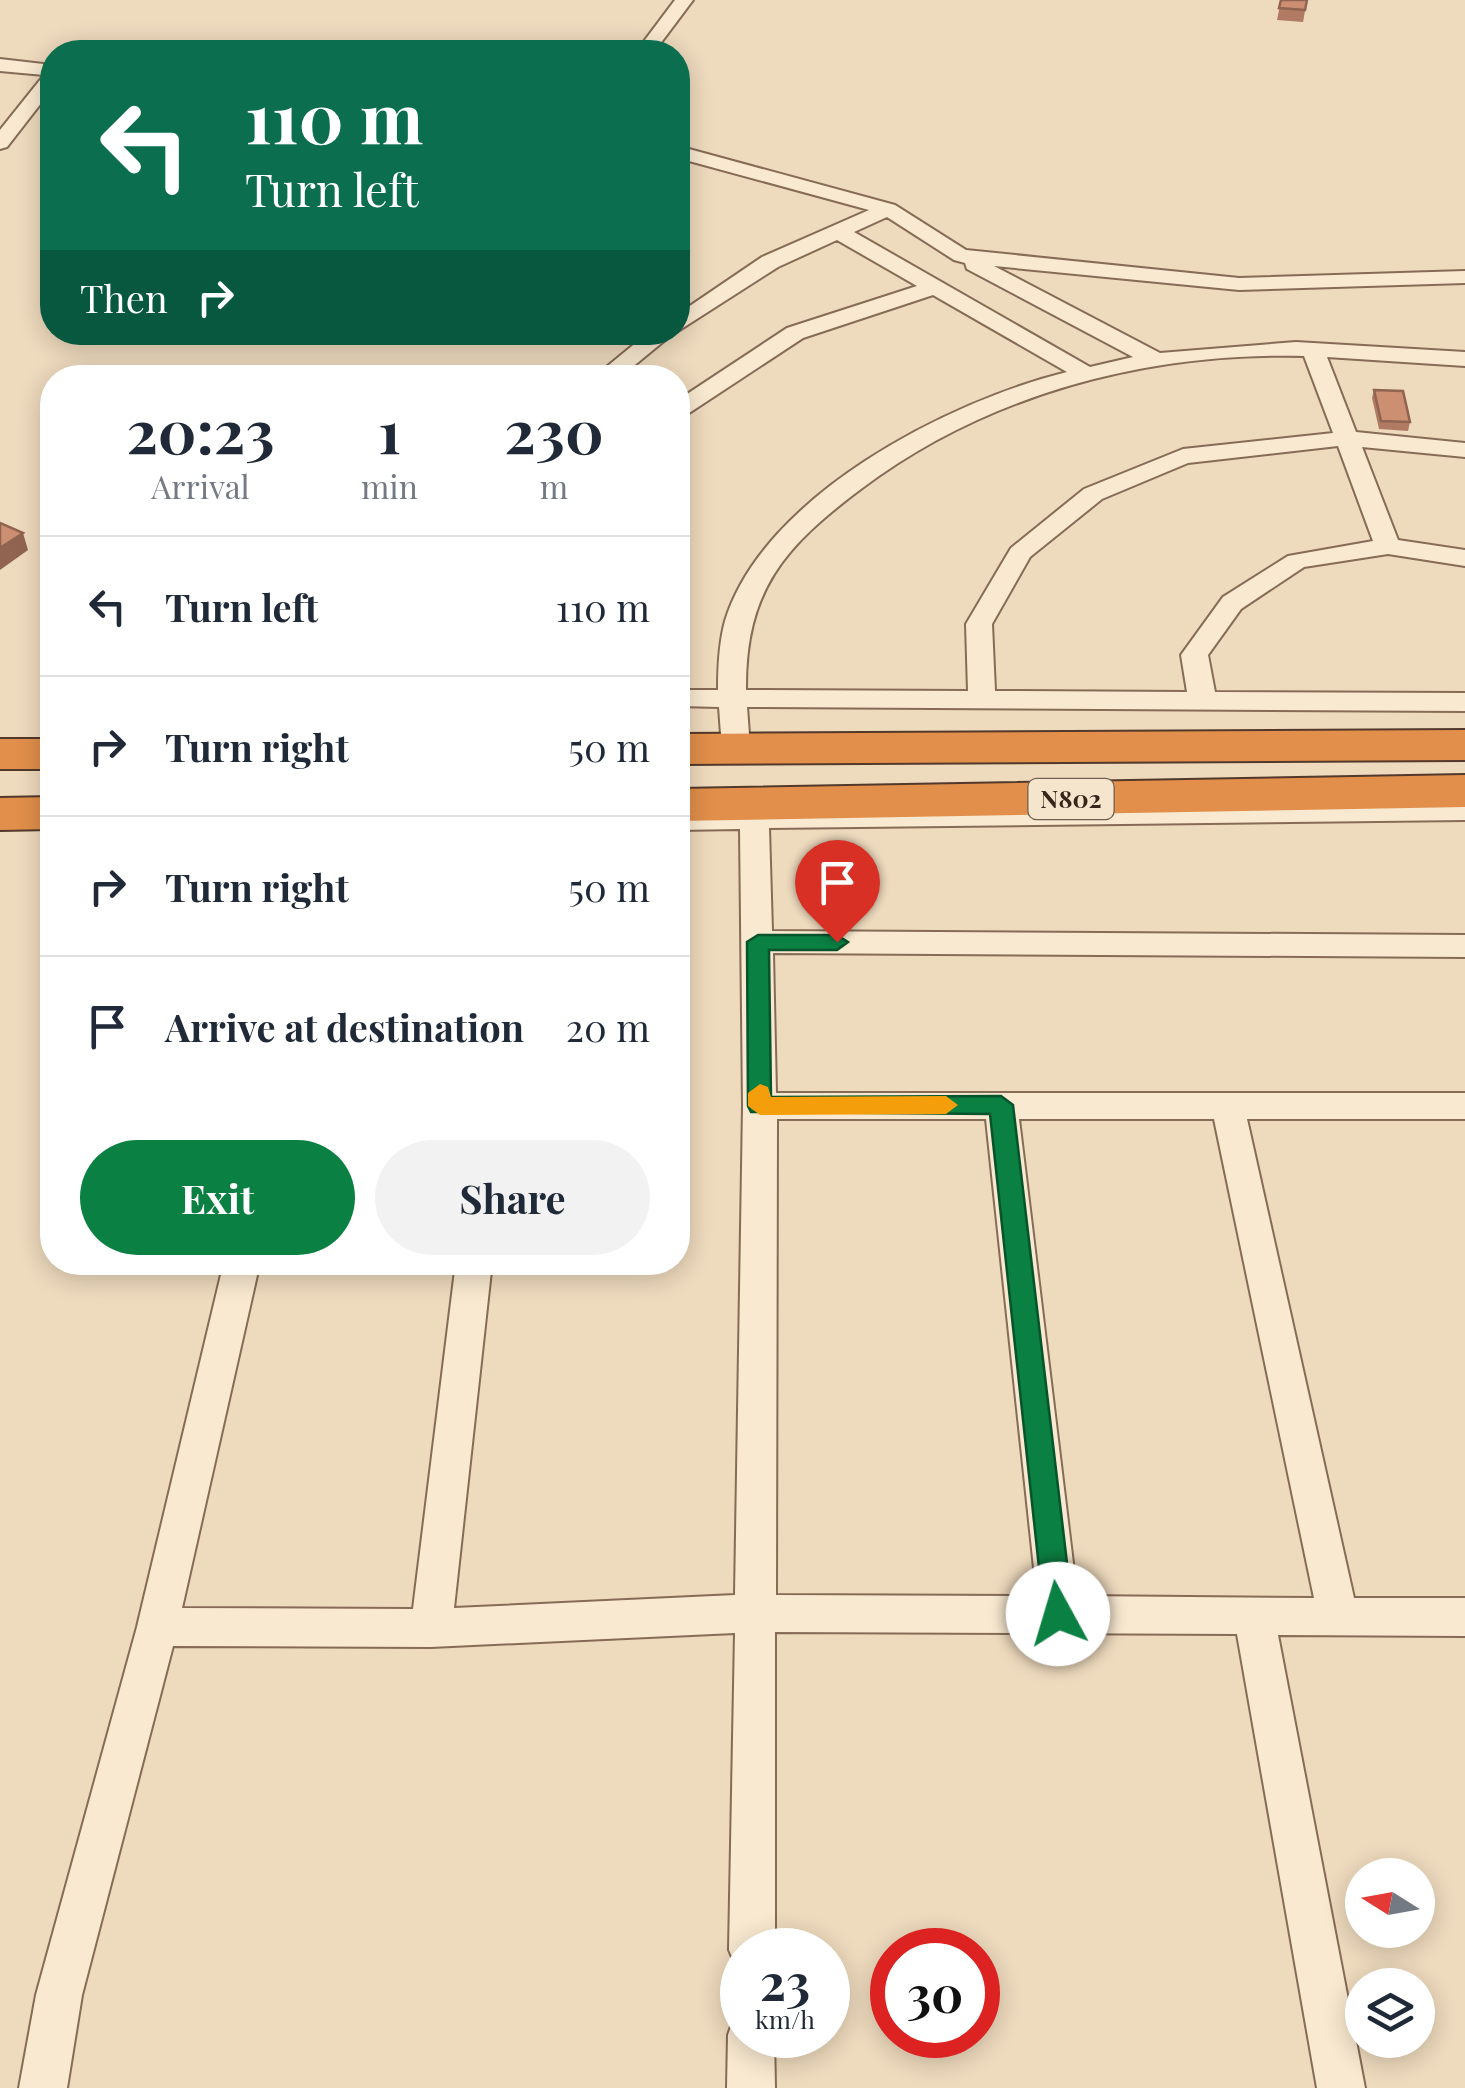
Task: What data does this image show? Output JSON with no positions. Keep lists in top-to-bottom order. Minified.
{"streets":{"highway":["N802"]},"north":"left","page":{"turn":["110 m","Turn left"],"then":"Then","eta":["20:23","Arrival","1","min","230","m"],"list":[{"name":"Turn left","value":"110 m"},{"name":"Turn right","value":"50 m"},{"name":"Turn right","value":"50 m"},{"name":"Arrive at destination","value":"20 m"}],"buttons":["Exit","Share"],"speed":"23 km/h","limit":"30"}}
